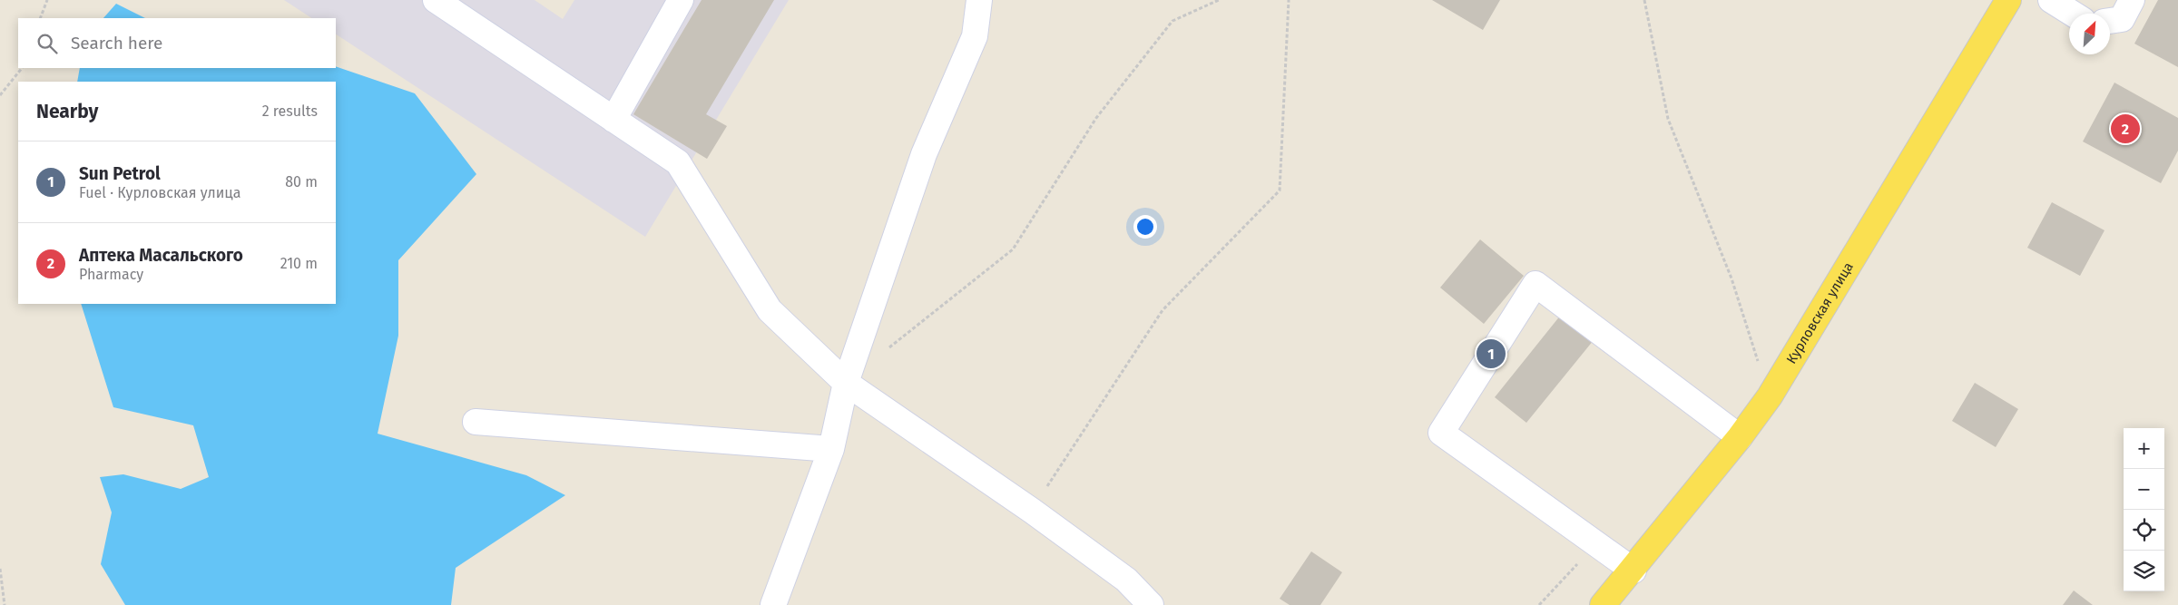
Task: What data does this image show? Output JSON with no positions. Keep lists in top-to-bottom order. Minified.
{"streets":{"main road":["Курловская улица"]},"north":"top right","page":{"search":"Search here","heading":["Nearby","2 results"],"pins":["2","1"],"list":[{"mark":"1","name":"Sun Petrol","note":"Fuel · Курловская улица","value":"80 m"},{"mark":"2","name":"Аптека Масальского","note":"Pharmacy","value":"210 m"}],"map_buttons":["+","−"]}}
